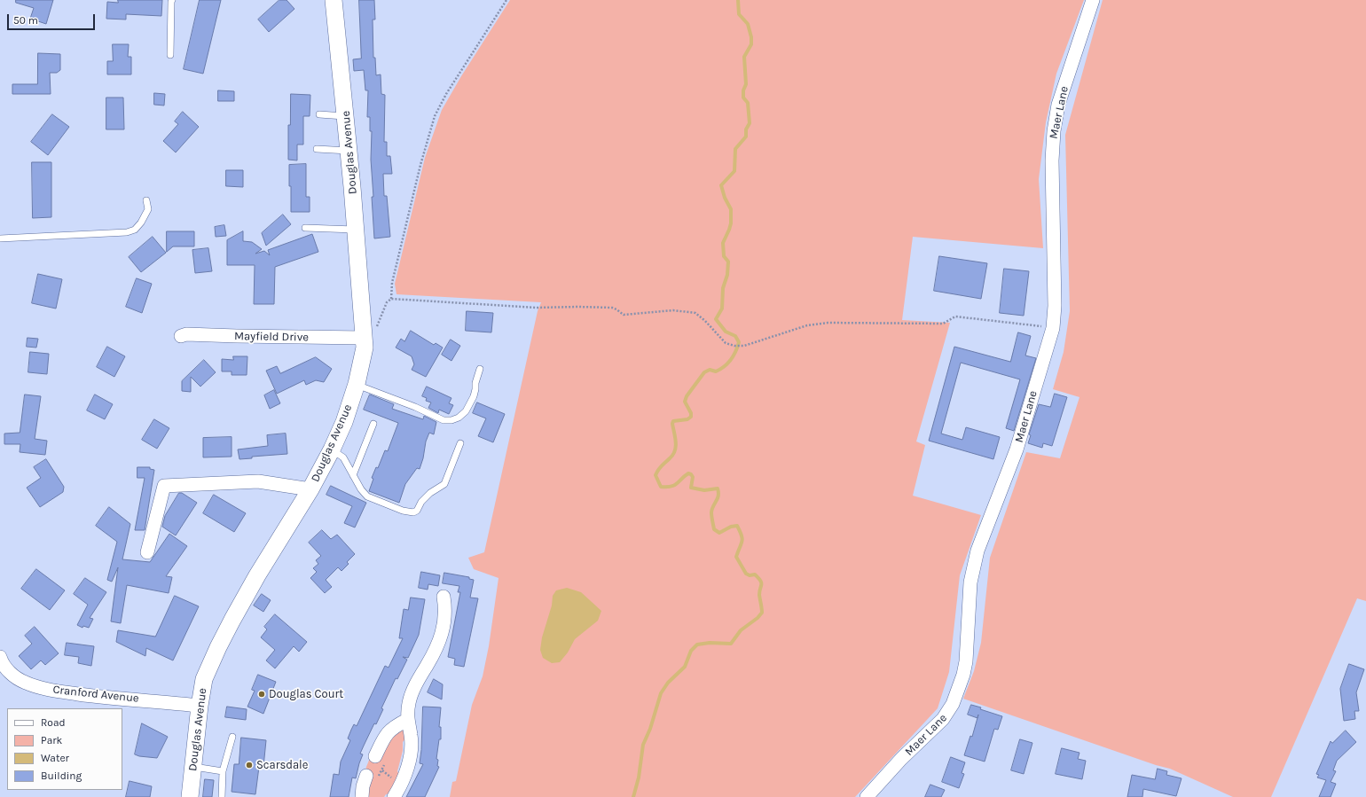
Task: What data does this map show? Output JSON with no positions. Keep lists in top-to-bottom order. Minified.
{"streets":{"street":["Maer Lane","Douglas Avenue","Mayfield Drive","Cranford Avenue"]},"crossings":[["Douglas Avenue","Mayfield Drive"],["Douglas Avenue","Cranford Avenue"]],"places":["Douglas Court","Scarsdale"],"legend":["Road","Park","Water","Building"],"scale_bar":"50 m"}
